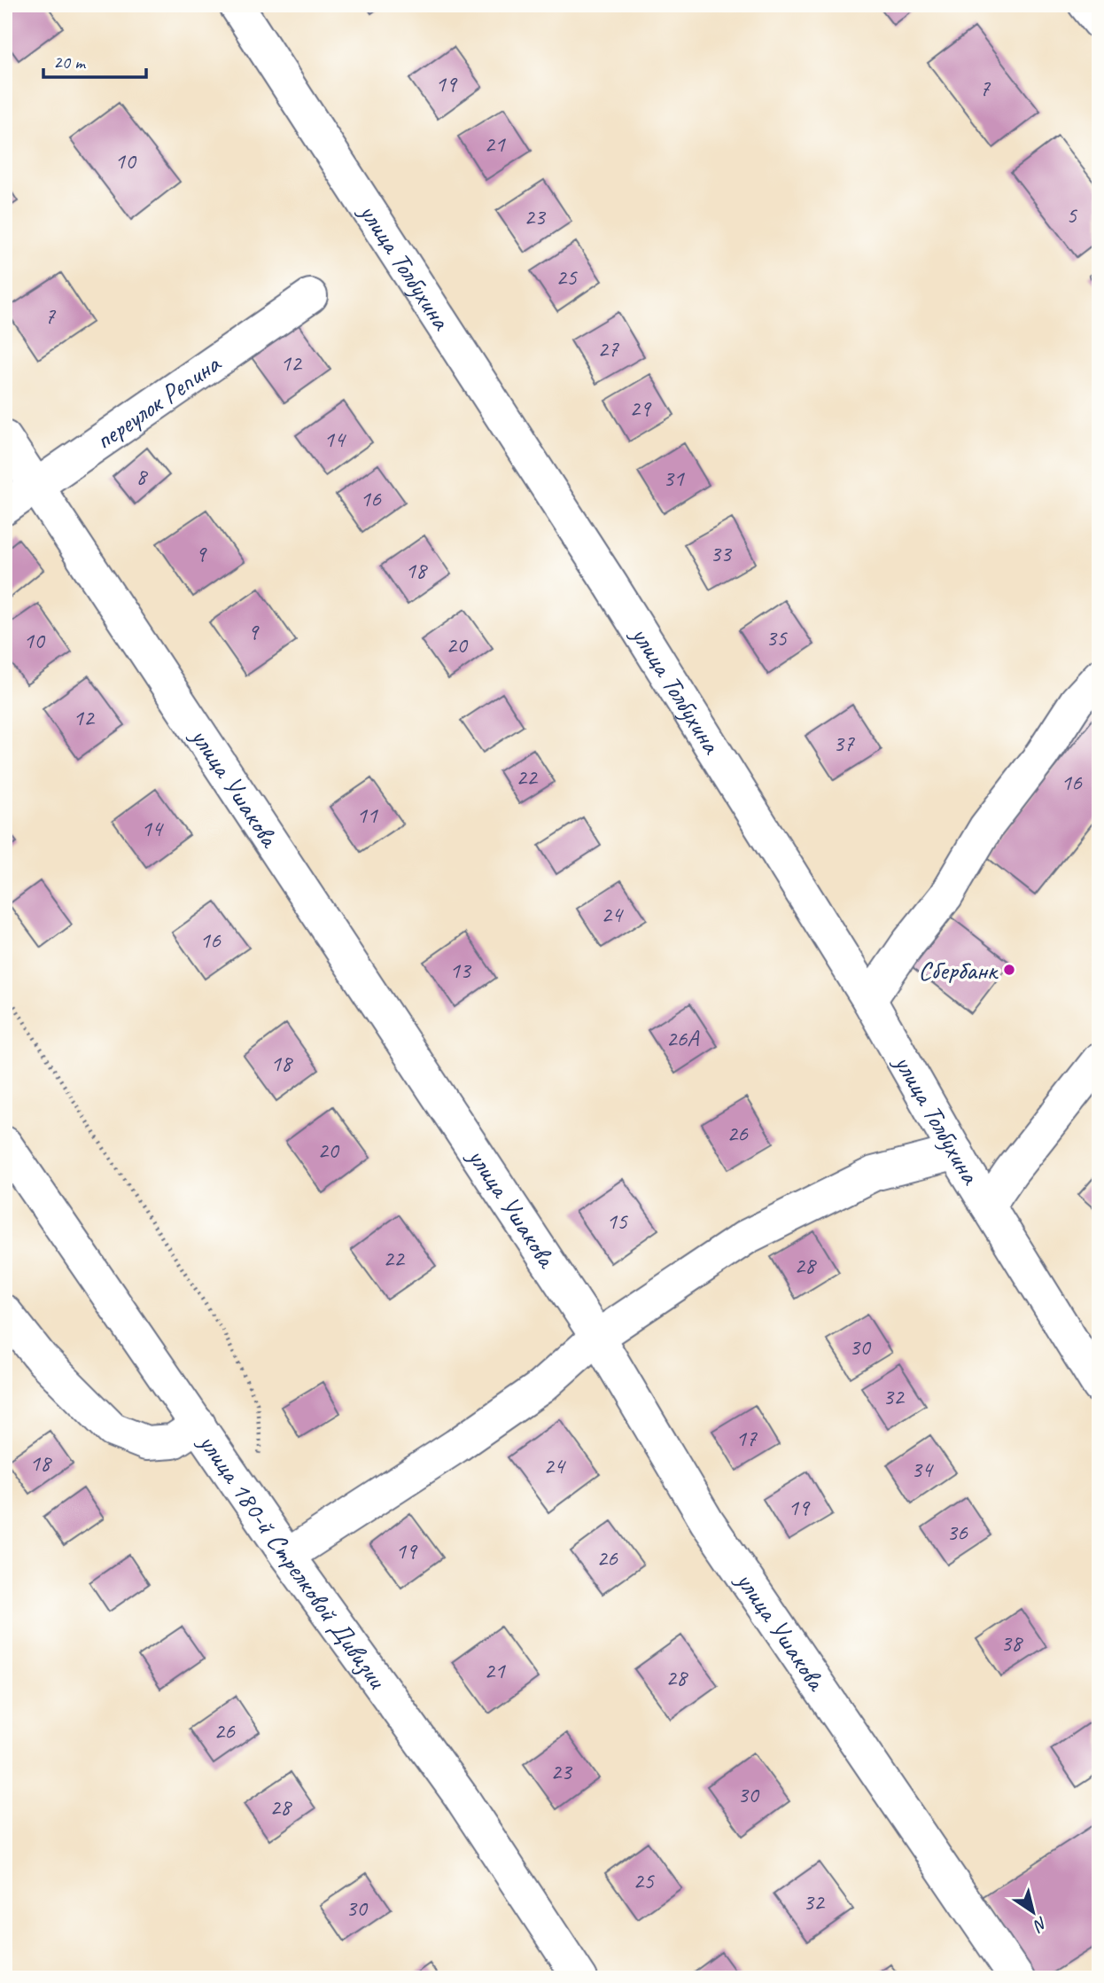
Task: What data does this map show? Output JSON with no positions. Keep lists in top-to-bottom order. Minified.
{"streets":{"street":["улица Толбухина","переулок Репина","улица Ушакова","улица 180-й Стрелковой Дивизии"]},"crossings":[["переулок Репина","улица Ушакова"]],"places":["Сбербанк"],"house_numbers":["19","7","21","10","5","23","25","7","27","12","29","14","8","31","16","9","33","18","9","35","10","20","12","37","22","16","11","14","24","16","13","26А","18","26","20","15","22","28","30","32","17","18","24","34","19","36","19","26","38","21","28","26","23","30","28","25","32","30"],"scale_bar":"20 m","north":"bottom right"}
